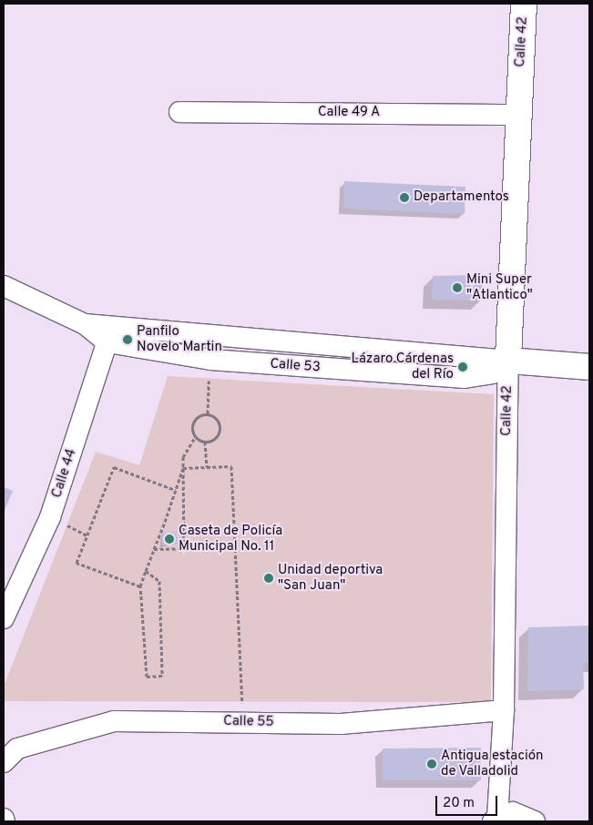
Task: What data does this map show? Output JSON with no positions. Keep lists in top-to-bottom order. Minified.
{"streets":{"main road":["Calle 42","Calle 53"],"street":["Calle 49 A","Calle 44","Calle 55"]},"crossings":[["Calle 42","Calle 49 A"],["Calle 42","Calle 53"],["Calle 42","Calle 55"],["Calle 53","Calle 44"]],"places":["Departamentos","Mini Super \"Atlantico\"","Panfilo Novelo Martin","Lázaro Cárdenas del Río","Caseta de Policía Municipal No. 11","Unidad deportiva \"San Juan\"","Antigua estación de Valladolid"],"scale_bar":"20 m"}
